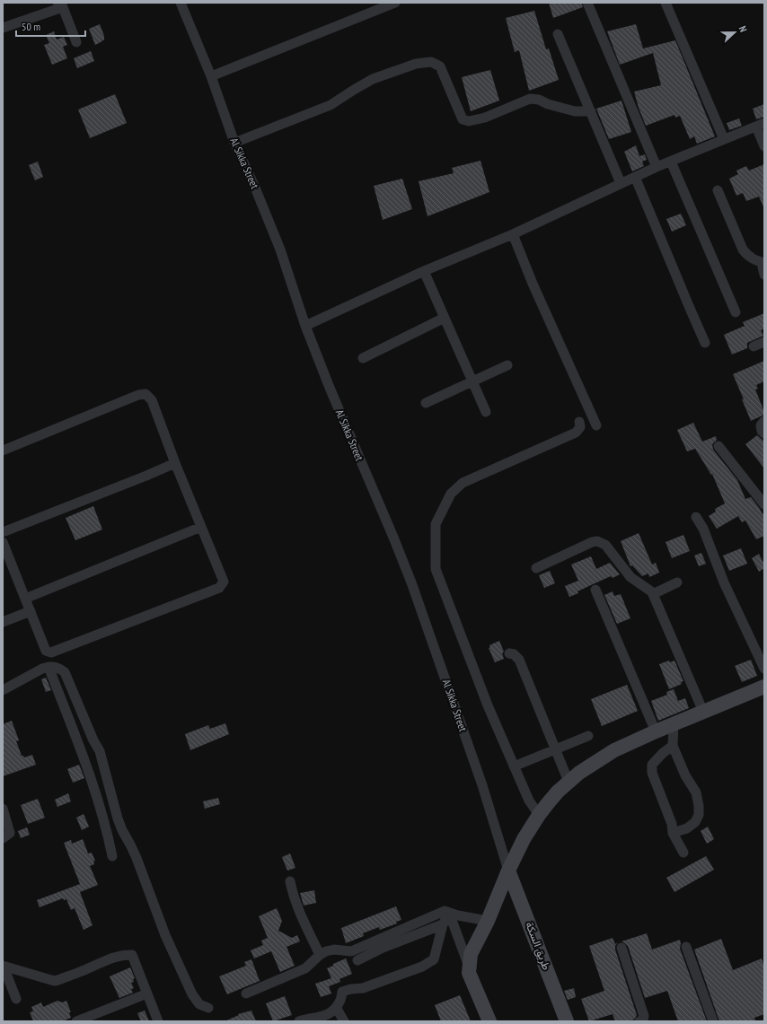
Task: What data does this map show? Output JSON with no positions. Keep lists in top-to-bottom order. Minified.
{"streets":{"main road":["طريق السكة"],"street":["Al Sikka Street"]},"crossings":[["Al Sikka Street","طريق السكة"]],"scale_bar":"50 m","north":"right"}
